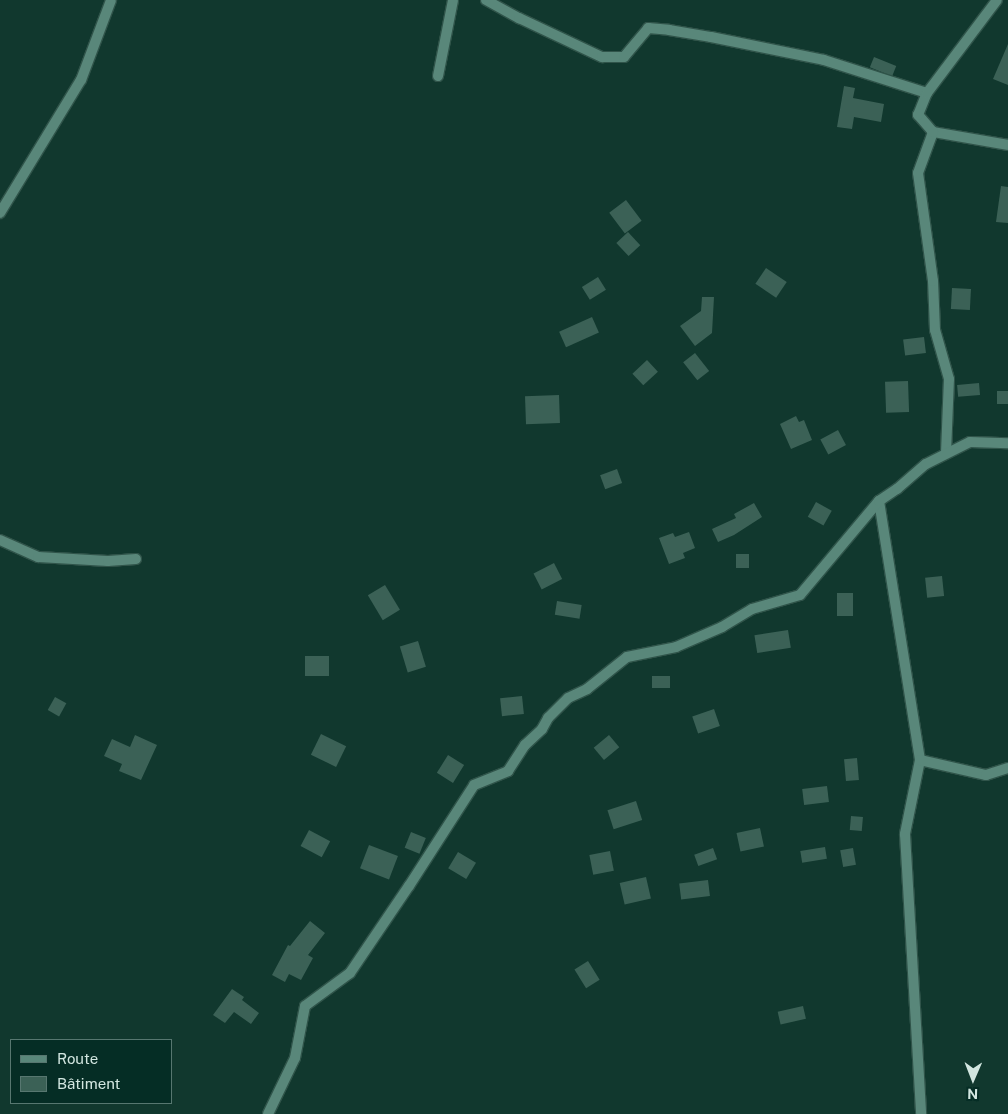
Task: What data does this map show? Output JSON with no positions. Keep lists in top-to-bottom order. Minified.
{"legend":["Route","Bâtiment"],"north":"bottom"}
